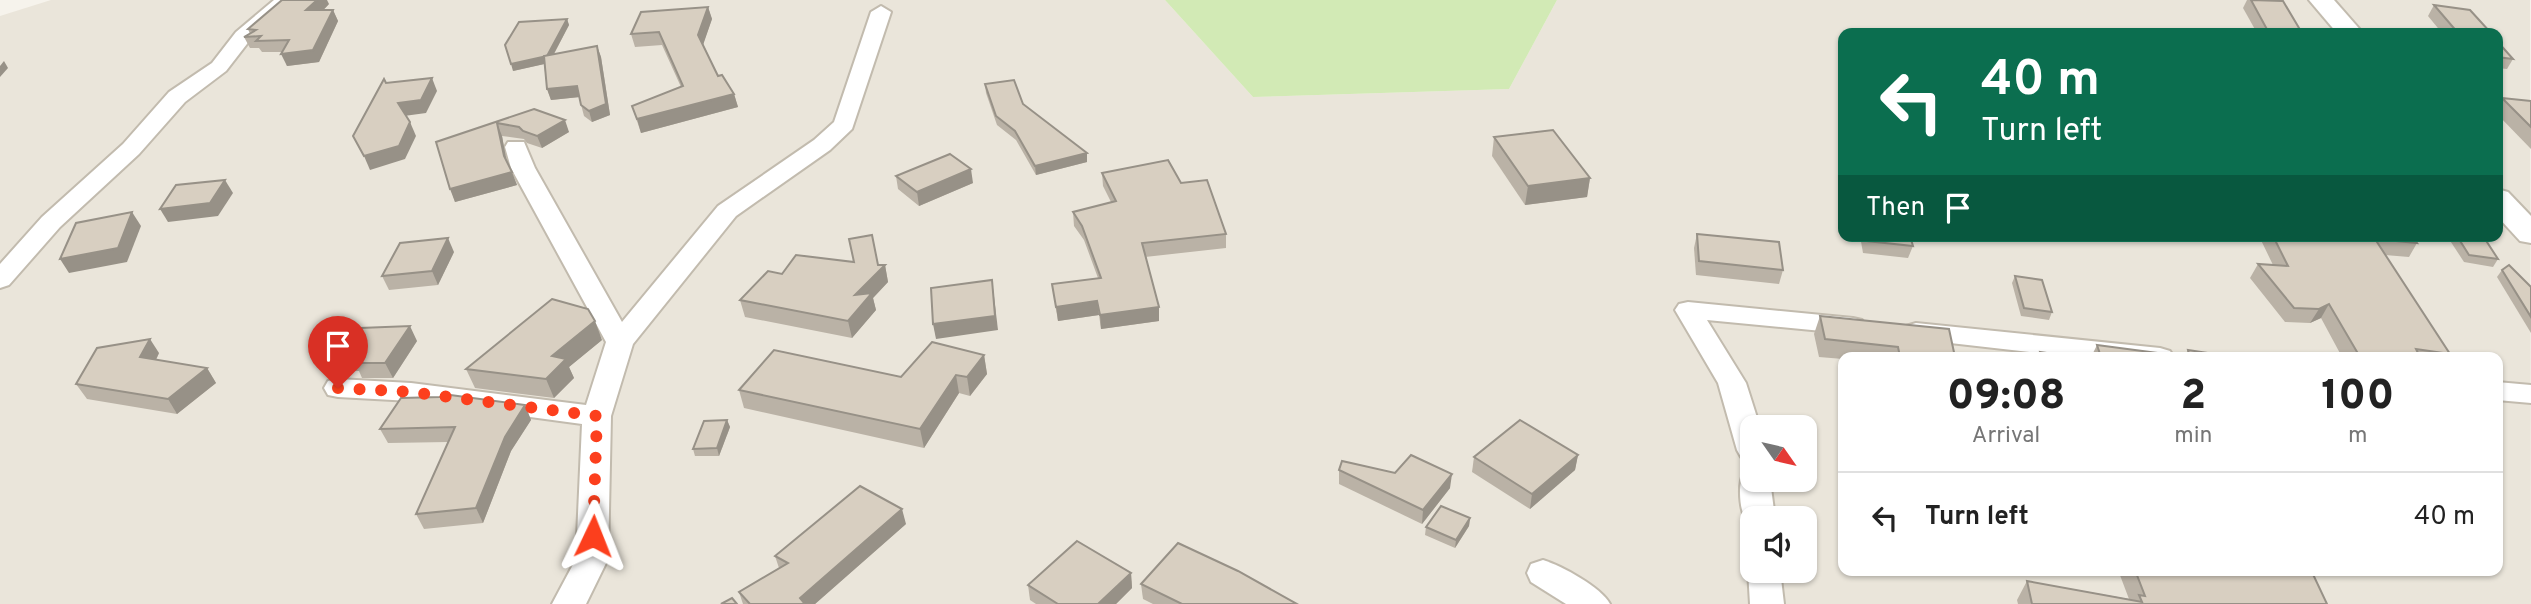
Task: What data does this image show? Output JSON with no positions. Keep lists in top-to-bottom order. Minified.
{"north":"bottom right","page":{"turn":["40 m","Turn left"],"then":"Then","eta":["09:08","Arrival","2","min","100","m"],"list":[{"name":"Turn left","value":"40 m"}]}}
